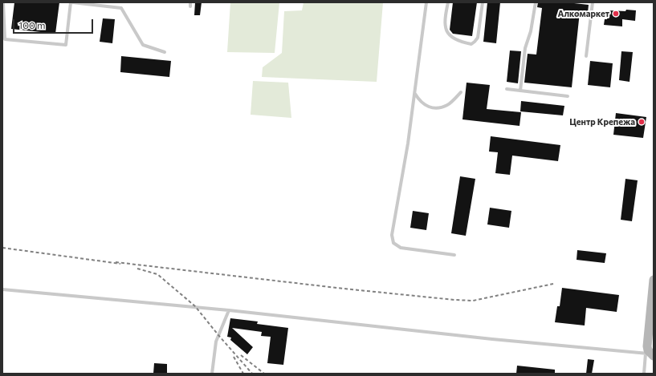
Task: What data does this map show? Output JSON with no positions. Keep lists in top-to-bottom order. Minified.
{"places":["Алкомаркет","Центр Крепежа"],"scale_bar":"100 m"}
